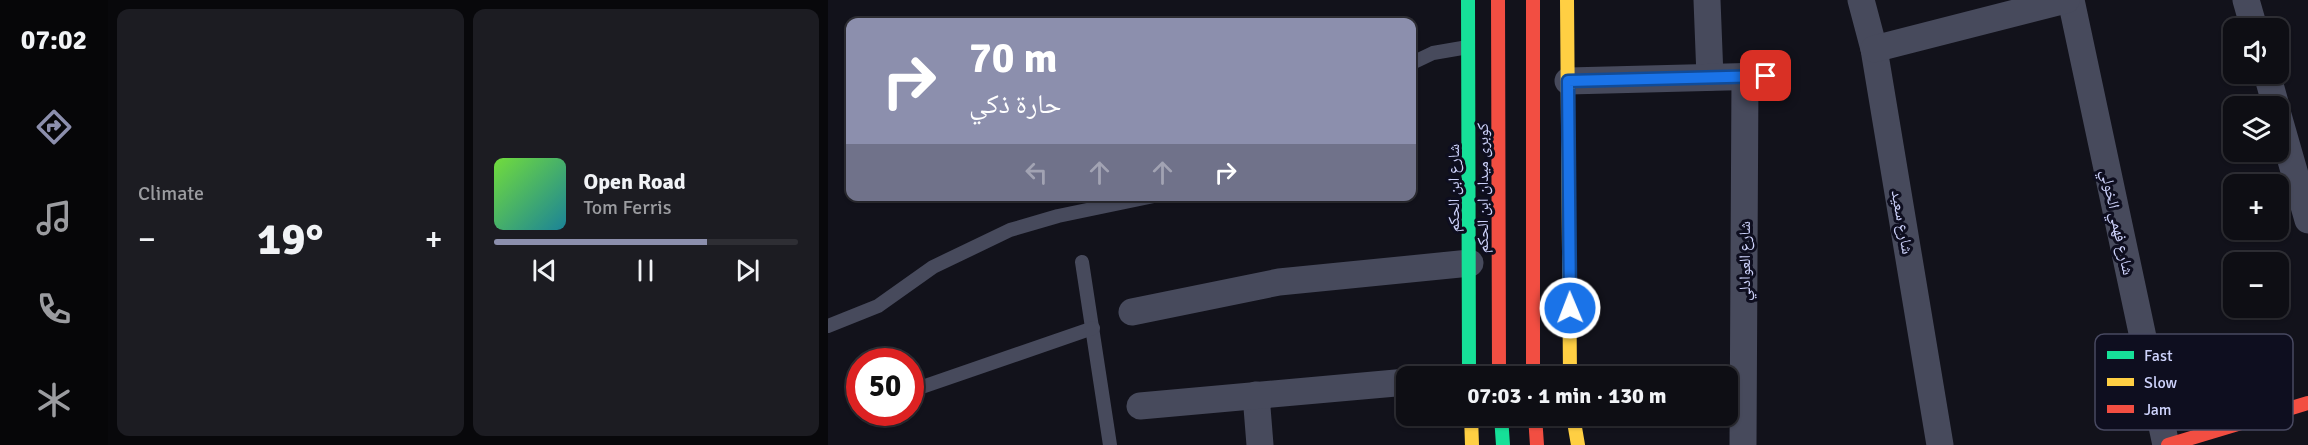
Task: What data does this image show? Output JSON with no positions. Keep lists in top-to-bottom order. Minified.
{"streets":{"main road":["شارع ابن الحكم","كوبرى ميدان ابن الحكم"],"street":["شارع سعيد","شارع فهمي الخولي","شارع العوادلي"]},"legend":["Fast","Slow","Jam"],"page":{"tabs":"07:02","tile":"Climate","map_buttons":["+","−"],"turn":["70 m","حارة ذكي"],"song":["Open Road","Tom Ferris"],"heat":["−","19°","+"],"limit":"50","trip":"07:03 · 1 min · 130 m"}}
